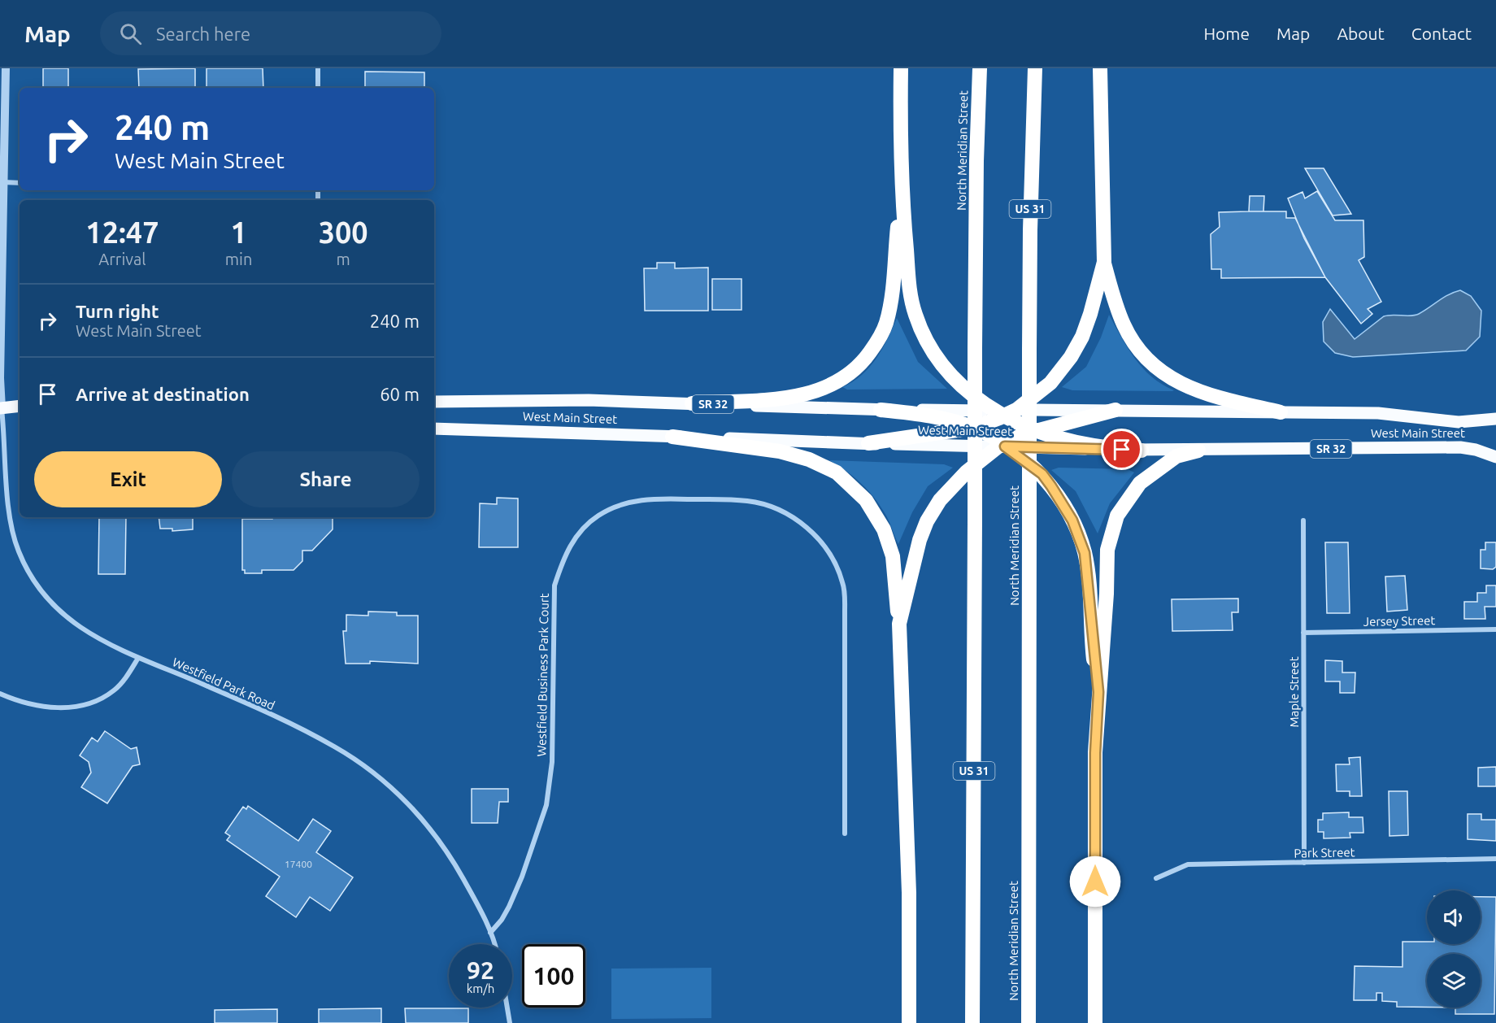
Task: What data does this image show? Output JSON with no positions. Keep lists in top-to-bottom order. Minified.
{"streets":{"highway":["North Meridian Street","US 31"],"main road":["SR 32","West Main Street"],"street":["Jersey Street","Westfield Business Park Court","Westfield Park Road","Maple Street","Park Street"]},"crossings":[["Jersey Street","Maple Street"],["Westfield Business Park Court","Westfield Park Road"],["Maple Street","Park Street"]],"house_numbers":["17400"],"page":{"header":"Map","search":"Search here","nav":["Home","Map","About","Contact"],"turn":["240 m","West Main Street"],"eta":["12:47","Arrival","1","min","300","m"],"list":[{"name":"Turn right","note":"West Main Street","value":"240 m"},{"name":"Arrive at destination","value":"60 m"}],"buttons":["Exit","Share"],"speed":"92 km/h","limit":"100"}}
